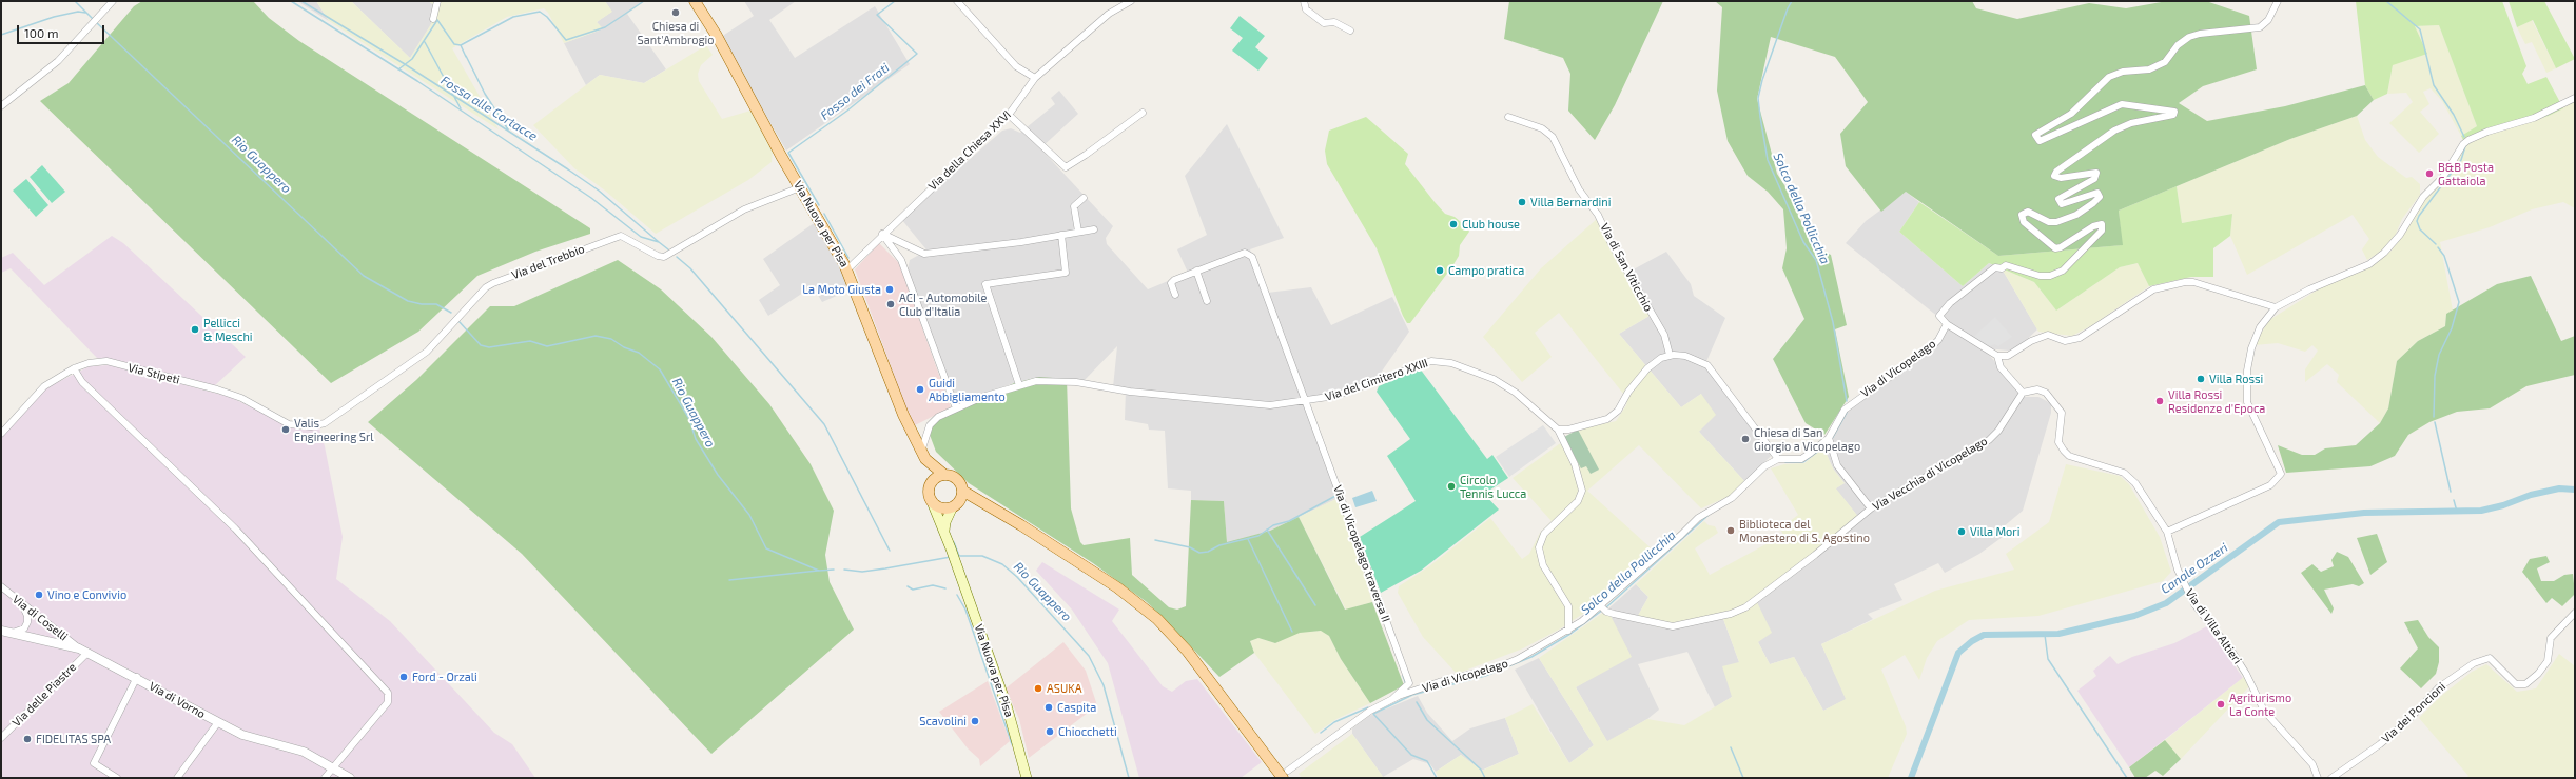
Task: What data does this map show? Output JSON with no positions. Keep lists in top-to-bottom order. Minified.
{"streets":{"main road":["Via Nuova per Pisa"],"street":["Via della Chiesa XXVI","Via del Trebbio","Via di San Viticchio","Via di Vicopelago","Via Stipeti","Via del Cimitero XXIII","Via Vecchia di Vicopelago","Via di Vicopelago traversa II","Via di Coselli","Via di Villa Altieri","Via delle Piastre","Via di Vorno","Via dei Poncioni"]},"crossings":[["Via della Chiesa XXVI","Via Nuova per Pisa"],["Via Nuova per Pisa","Via del Trebbio"],["Via Nuova per Pisa","Via del Cimitero XXIII"],["Via del Trebbio","Via Stipeti"],["Via di Vicopelago","Via Vecchia di Vicopelago"],["Via di Vicopelago","Via di Vicopelago traversa II"],["Via del Cimitero XXIII","Via di Vicopelago traversa II"],["Via Vecchia di Vicopelago","Via di Villa Altieri"],["Via di Coselli","Via di Vorno"],["Via delle Piastre","Via di Vorno"]],"water":["Fosso dei Frati","Fossa alle Cortacce","Rio Guappero","Solco della Pollicchia","Canale Ozzeri"],"places":["Chiesa di Sant'Ambrogio","B&B Posta Gattaiola","Villa Bernardini","Club house","Campo pratica","La Moto Giusta","ACI - Automobile Club d'Italia","Pellicci & Meschi","Villa Rossi","Guidi Abbigliamento","Villa Rossi Residenze d'Epoca","Valis Engineering Srl","Chiesa di San Giorgio a Vicopelago","Circolo Tennis Lucca","Biblioteca del Monastero di S. Agostino","Villa Mori","Vino e Convivio","Ford - Orzali","ASUKA","Agriturismo La Conte","Caspita","Scavolini","Chiocchetti","FIDELITAS SPA"],"scale_bar":"100 m"}
